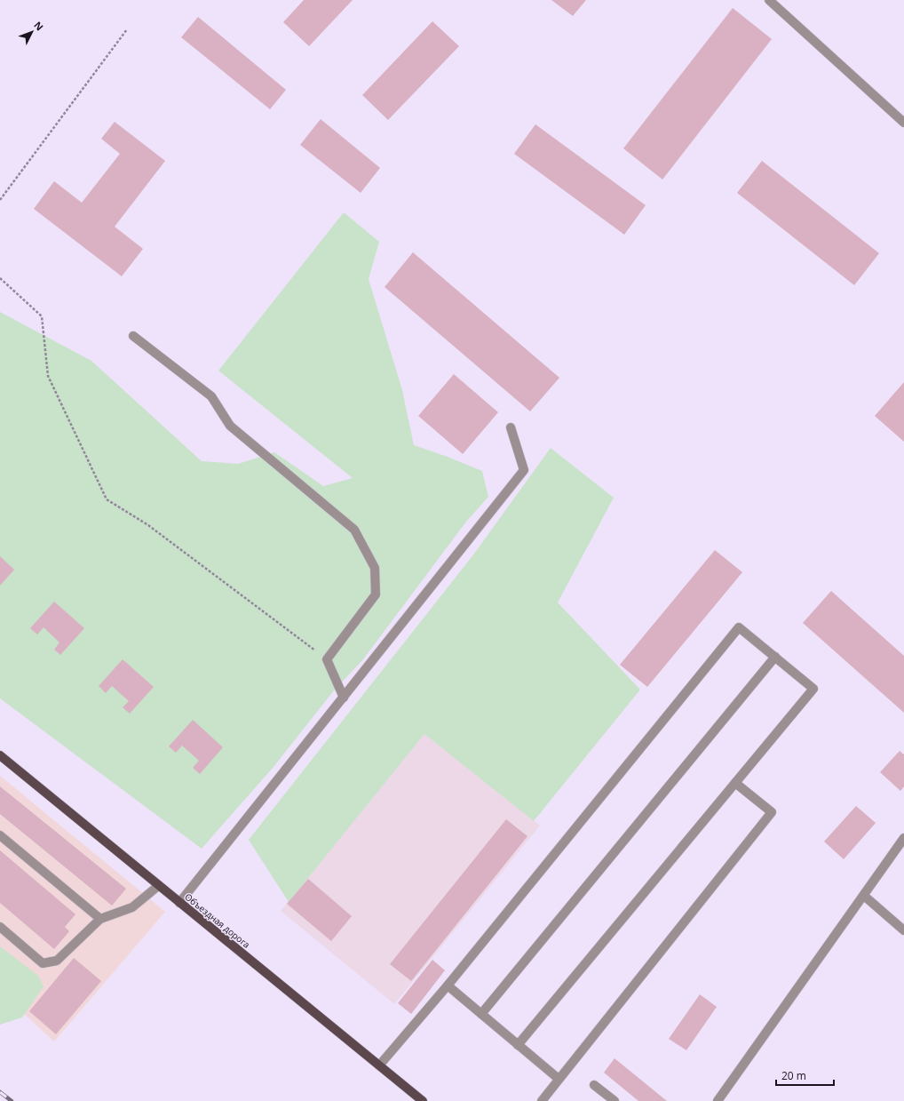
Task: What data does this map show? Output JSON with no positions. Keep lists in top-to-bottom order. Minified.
{"streets":{"main road":["Объездная дорога"]},"scale_bar":"20 m","north":"top right"}
